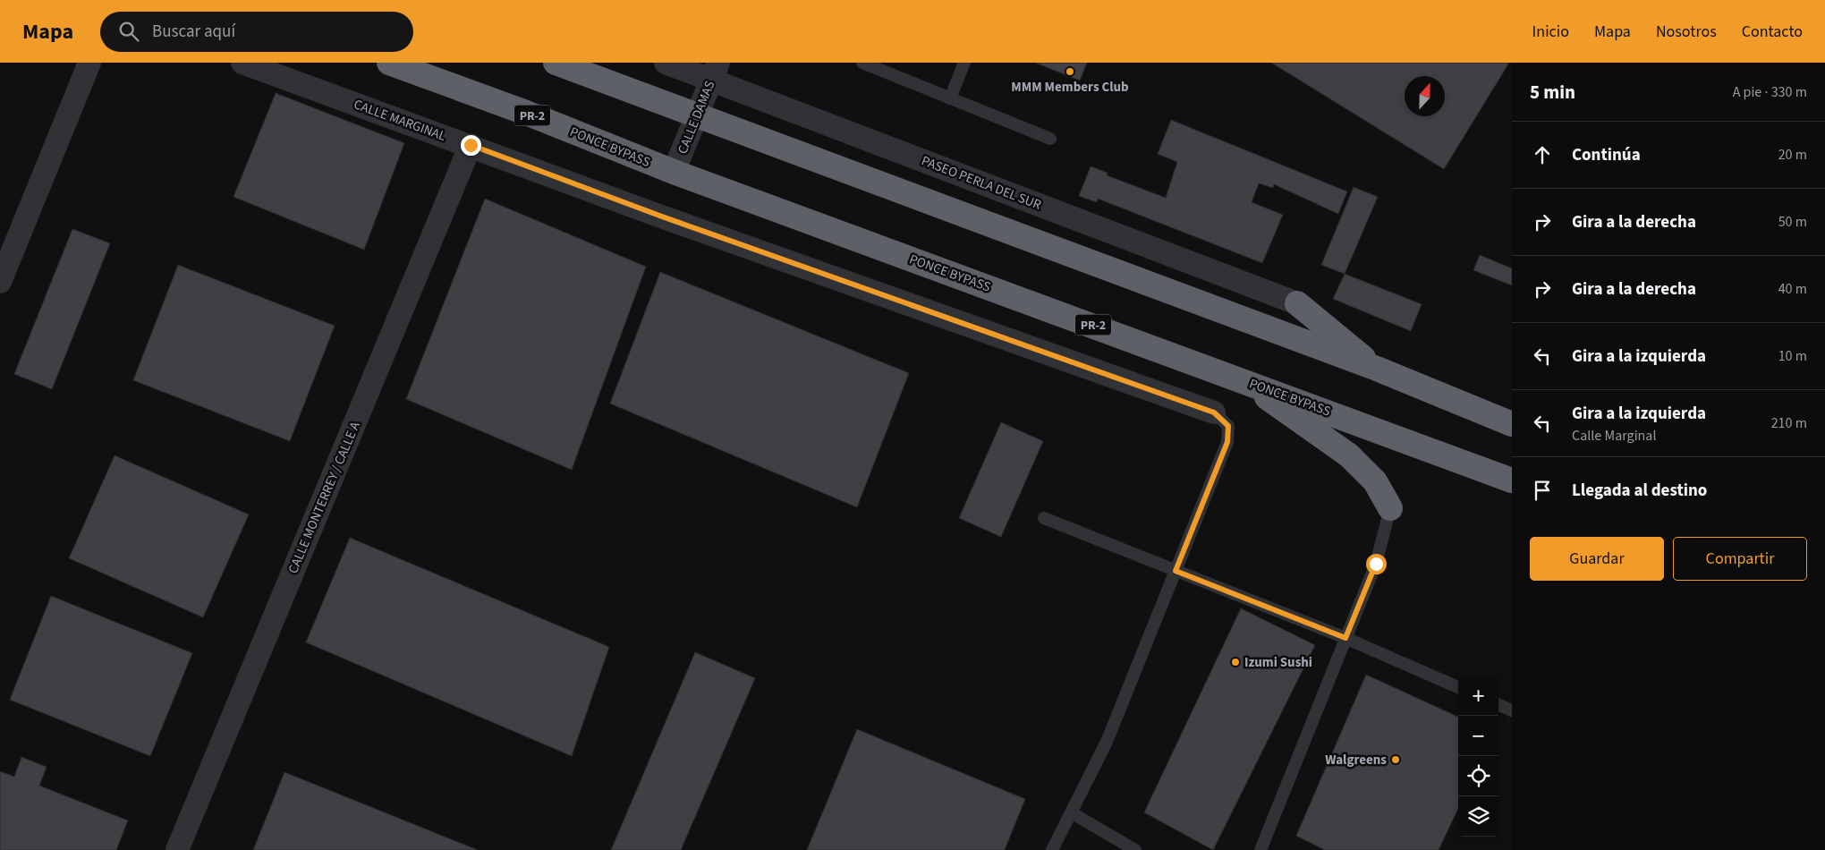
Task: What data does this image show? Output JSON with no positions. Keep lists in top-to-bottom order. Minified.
{"streets":{"highway":["PR-2","PONCE BYPASS"],"street":["CALLE DAMAS","CALLE MARGINAL","PASEO PERLA DEL SUR","CALLE MONTERREY / CALLE A"]},"crossings":[["CALLE DAMAS","PONCE BYPASS"],["CALLE DAMAS","PASEO PERLA DEL SUR"],["CALLE MARGINAL","CALLE MONTERREY / CALLE A"]],"places":["MMM Members Club","Izumi Sushi","Walgreens"],"north":"top","page":{"header":"Mapa","search":"Buscar aquí","nav":["Inicio","Mapa","Nosotros","Contacto"],"heading":["5 min","A pie · 330 m"],"list":[["Continúa","20 m"],["Gira a la derecha","50 m"],["Gira a la derecha","40 m"],["Gira a la izquierda","10 m"],["Gira a la izquierda","Calle Marginal","210 m"],"Llegada al destino"],"buttons":["Guardar","Compartir"],"map_buttons":["+","−"]}}
